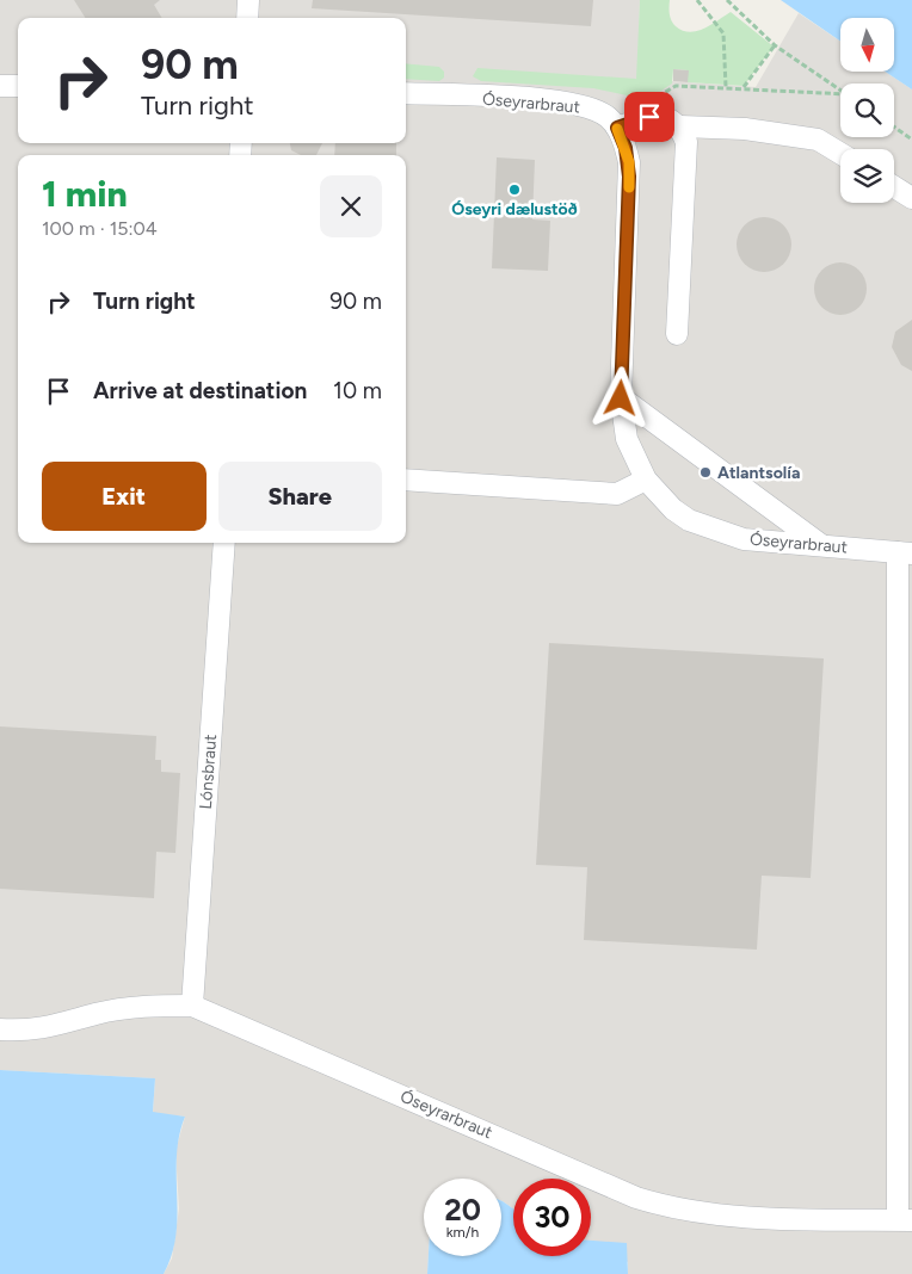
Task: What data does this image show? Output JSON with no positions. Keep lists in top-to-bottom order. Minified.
{"streets":{"street":["Óseyrarbraut","Lónsbraut"]},"crossings":[["Óseyrarbraut","Lónsbraut"]],"places":["Óseyri dælustöð","Atlantsolía"],"north":"bottom","page":{"turn":["90 m","Turn right"],"heading":["1 min","100 m · 15:04"],"list":[{"name":"Turn right","value":"90 m"},{"name":"Arrive at destination","value":"10 m"}],"buttons":["Exit","Share"],"speed":"20 km/h","limit":"30"}}
